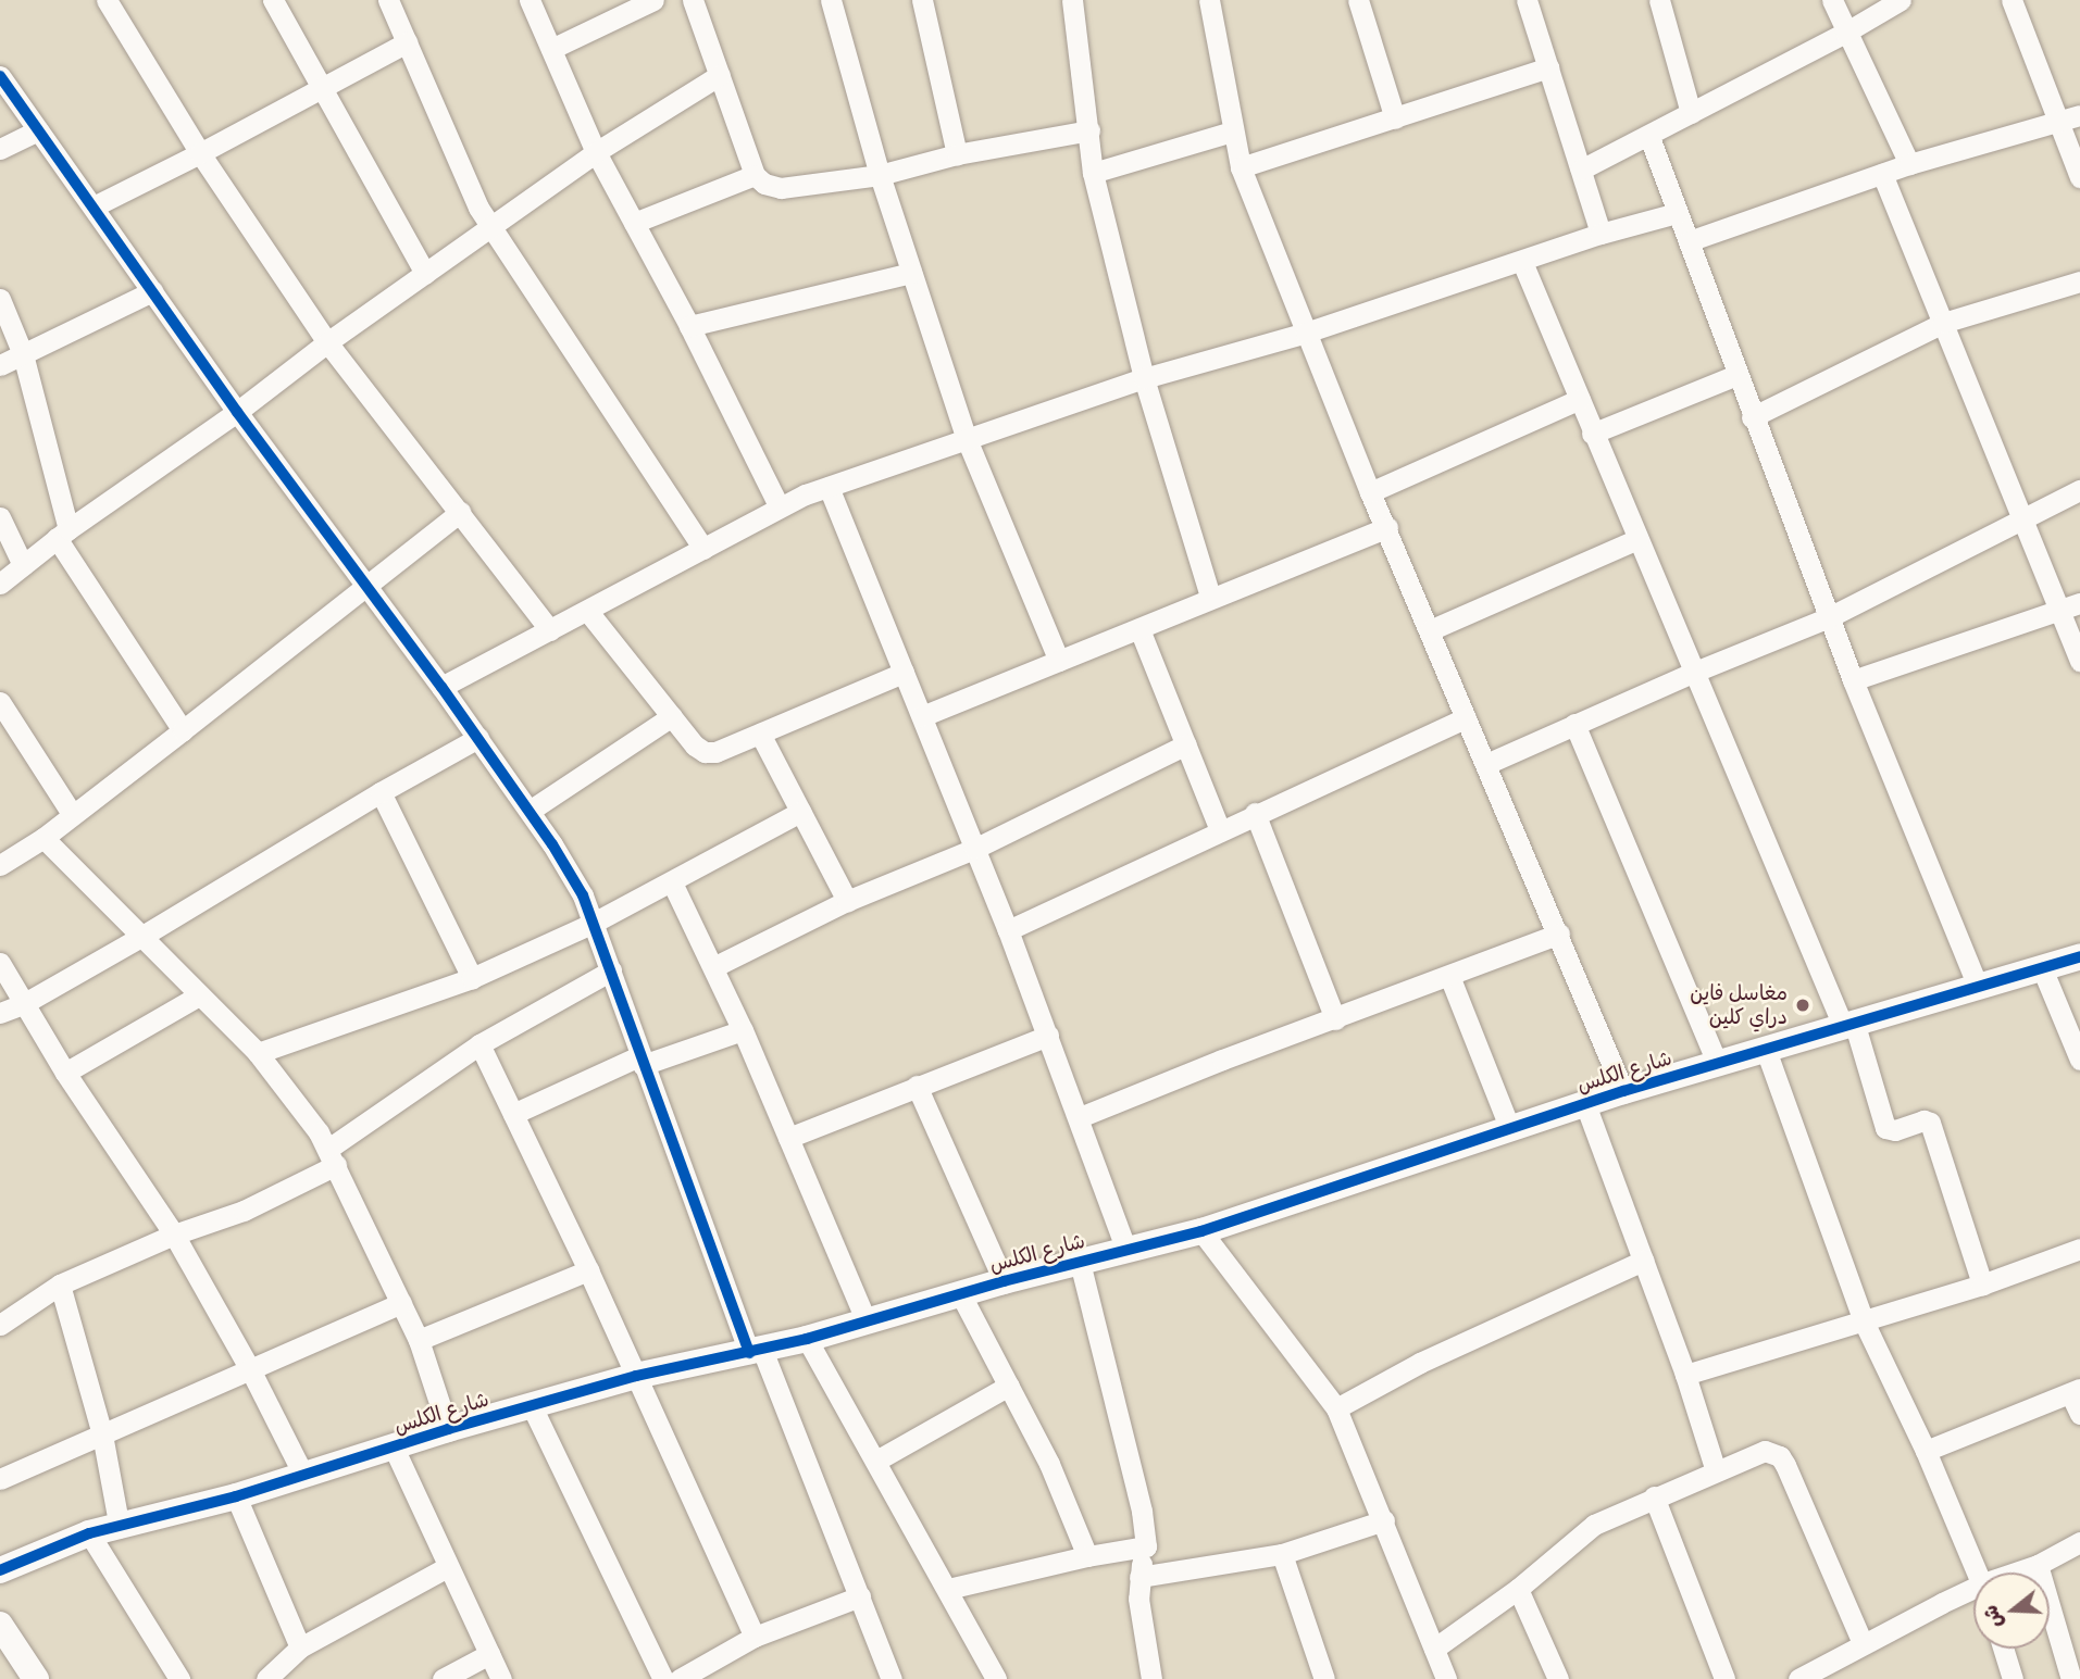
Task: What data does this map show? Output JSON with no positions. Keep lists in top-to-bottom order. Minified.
{"streets":{"street":["شارع الكلس"]},"places":["مغاسل فاين دراي كلين"],"north":"left"}
